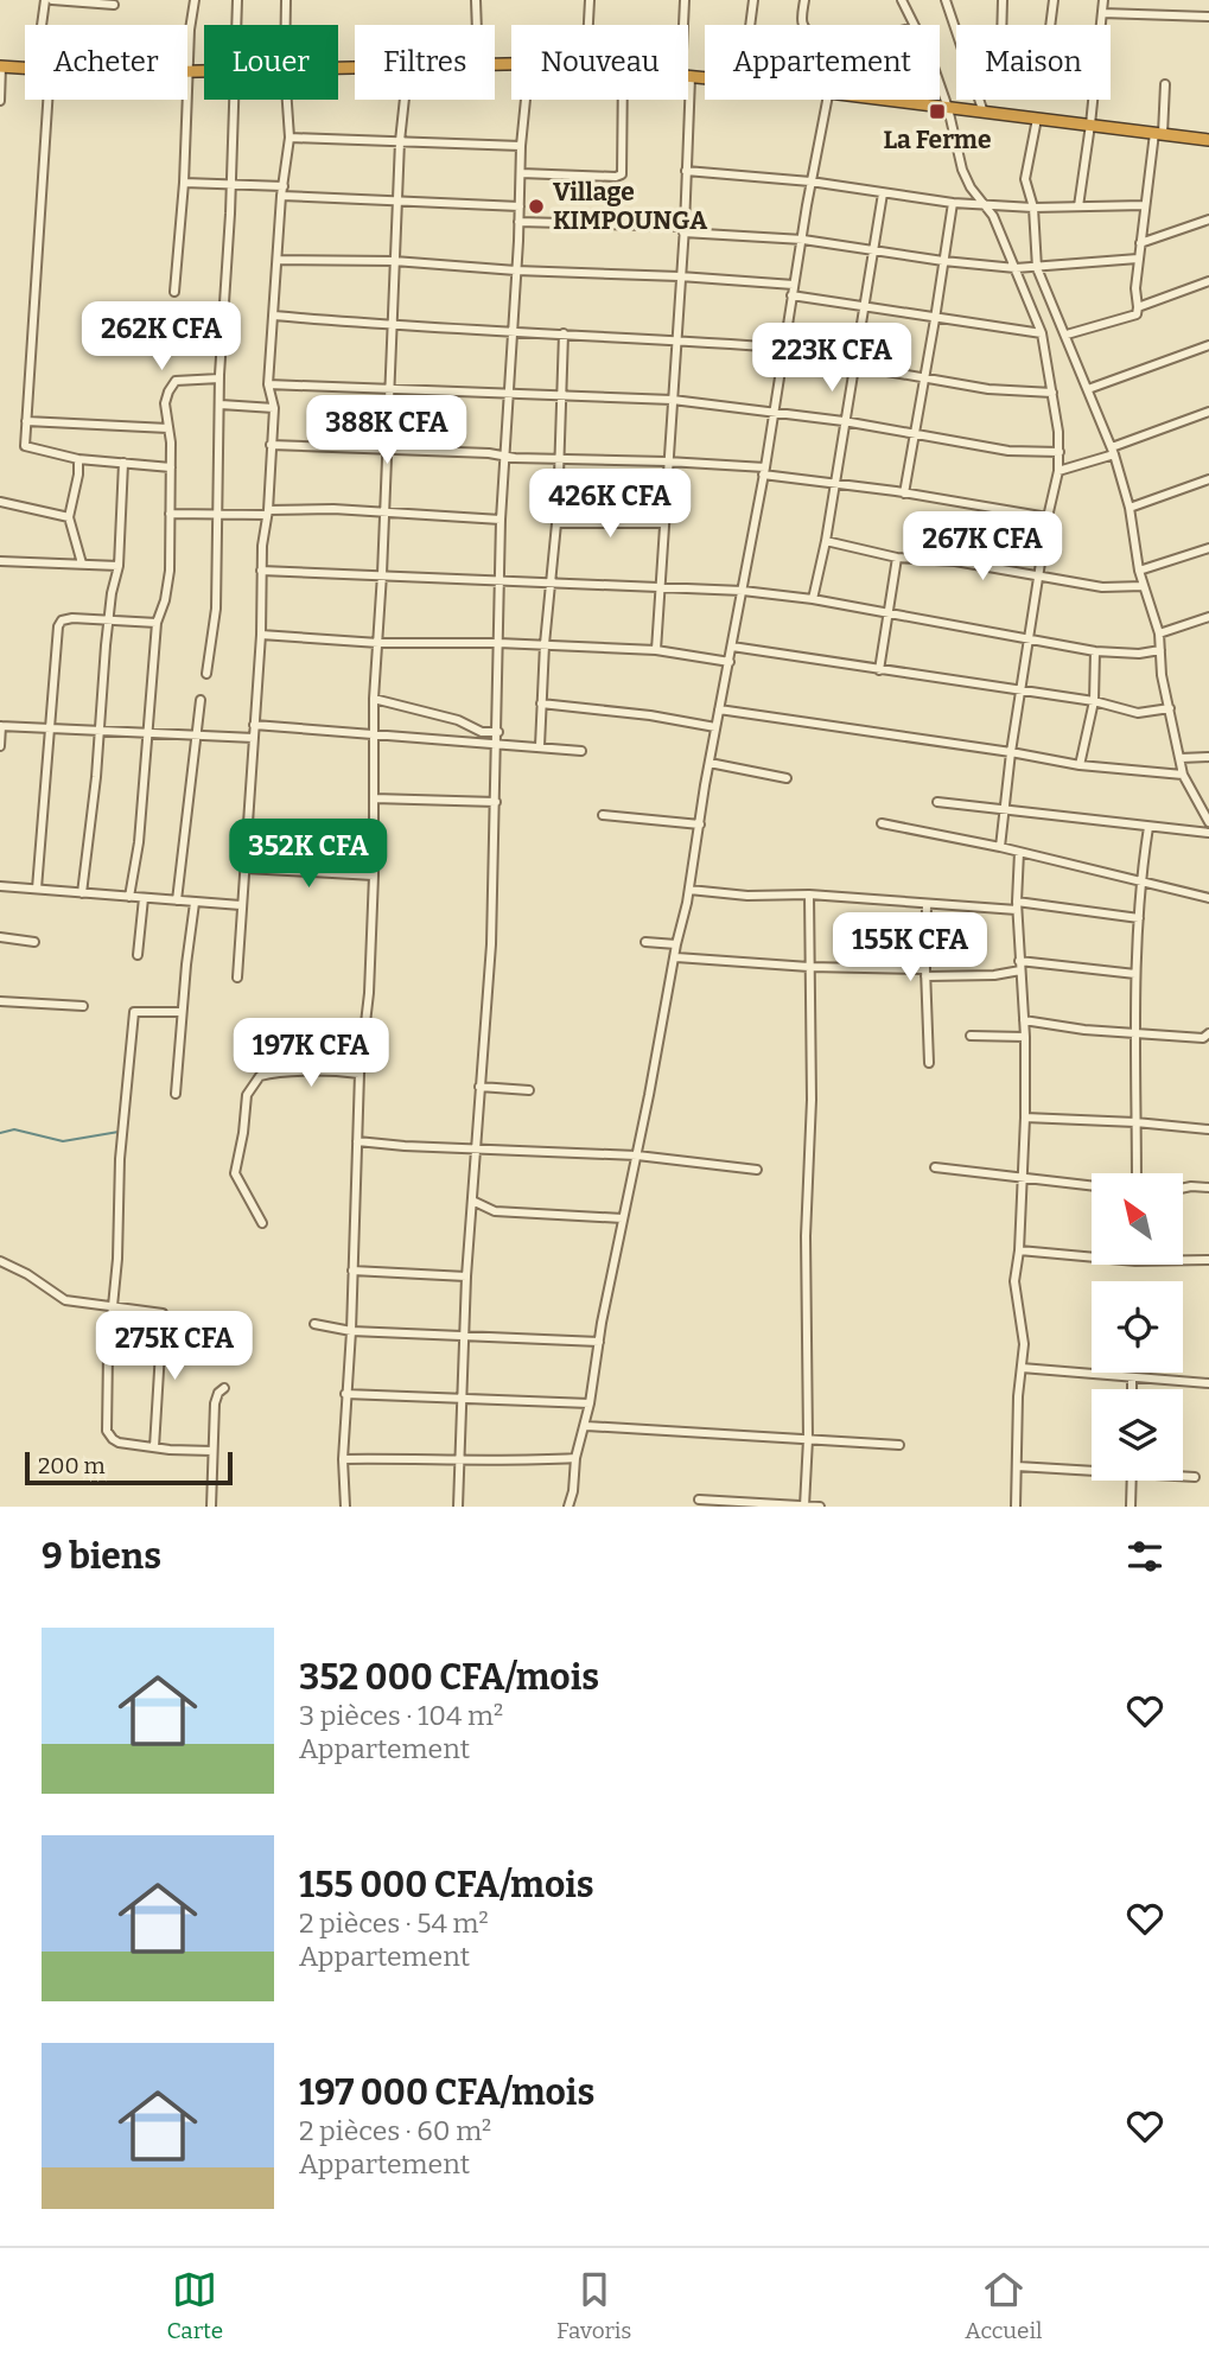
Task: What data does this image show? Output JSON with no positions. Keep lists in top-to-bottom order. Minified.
{"places":{"transit":["La Ferme"],"other":["Village KIMPOUNGA"]},"scale_bar":"200 m","north":"top left","page":{"chip":["Acheter","Louer","Filtres","Nouveau","Appartement","Maison"],"price":["262K CFA","223K CFA","388K CFA","426K CFA","267K CFA","352K CFA","155K CFA","197K CFA","275K CFA"],"scale":"200 m","heading":"9 biens","list":[{"name":"352 000 CFA/mois","note":"3 pièces · 104 m² · Appartement"},{"name":"155 000 CFA/mois","note":"2 pièces · 54 m² · Appartement"},{"name":"197 000 CFA/mois","note":"2 pièces · 60 m² · Appartement"}],"tabs":["Carte","Favoris","Accueil"]}}
